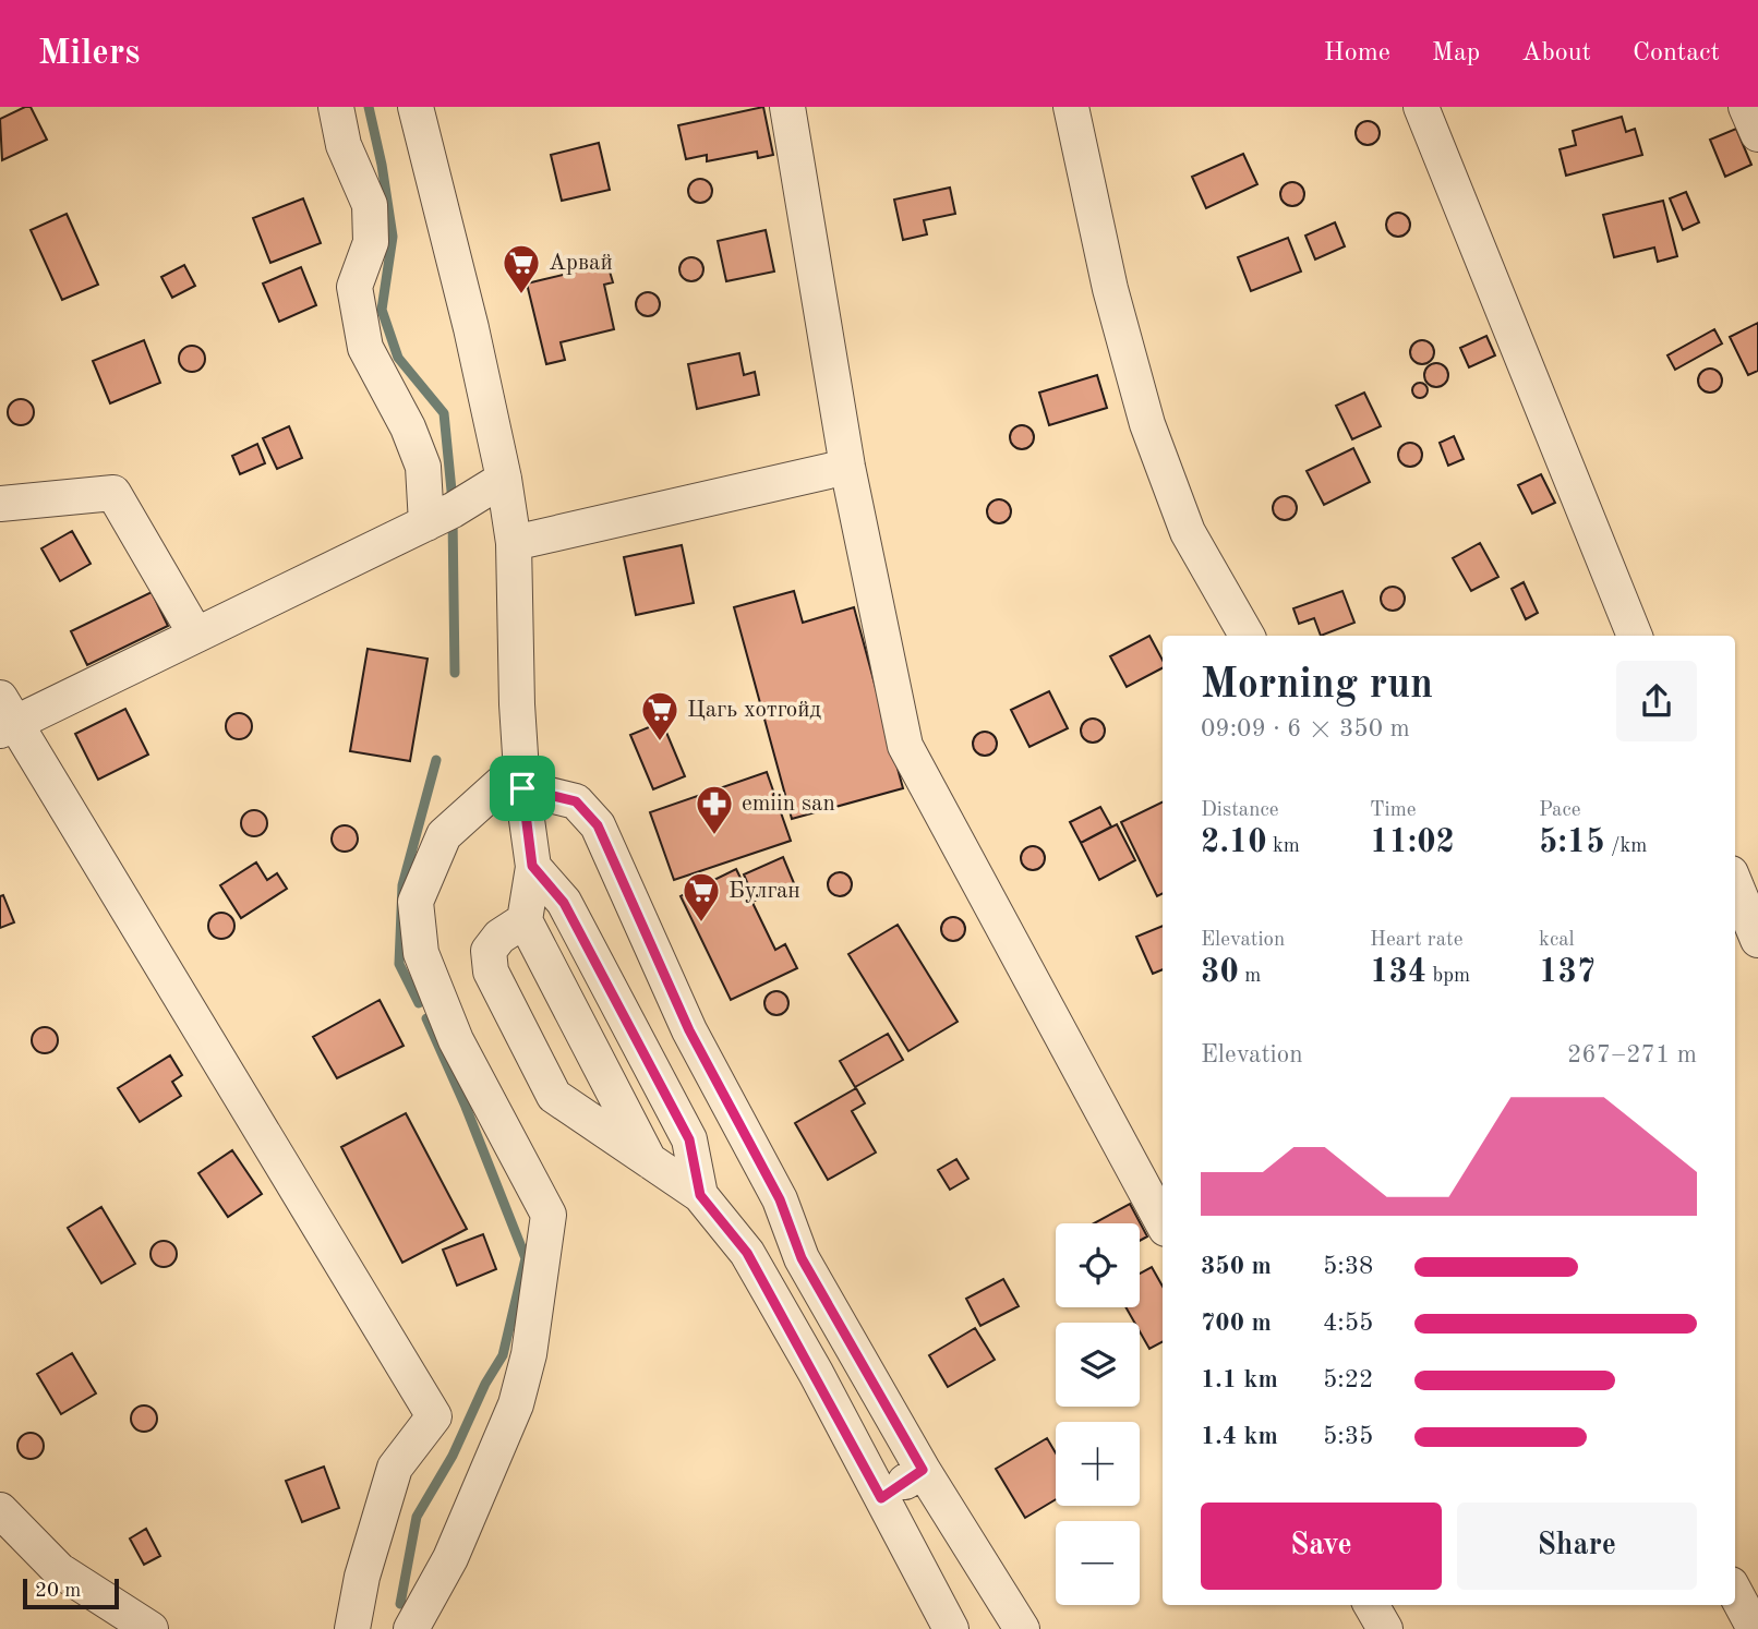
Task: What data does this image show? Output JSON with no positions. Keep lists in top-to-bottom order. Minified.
{"places":{"supermarket":["Арвай","Цагь хотгойд","Булган"],"pharmacy":["emiin san"]},"scale_bar":"20 m","page":{"header":"Milers","nav":["Home","Map","About","Contact"],"heading":["Morning run","09:09 · 6 × 350 m"],"stats":[["Distance","2.10 km"],["Time","11:02"],["Pace","5:15 /km"],["Elevation","30 m"],["Heart rate","134 bpm"],["kcal","137"]],"chart":["Elevation","267–271 m"],"map_buttons":["+","−"],"list":[{"name":"350 m","note":"5:38"},{"name":"700 m","note":"4:55"},{"name":"1.1 km","note":"5:22"},{"name":"1.4 km","note":"5:35"}],"buttons":["Save","Share"],"scale":"20 m"}}
